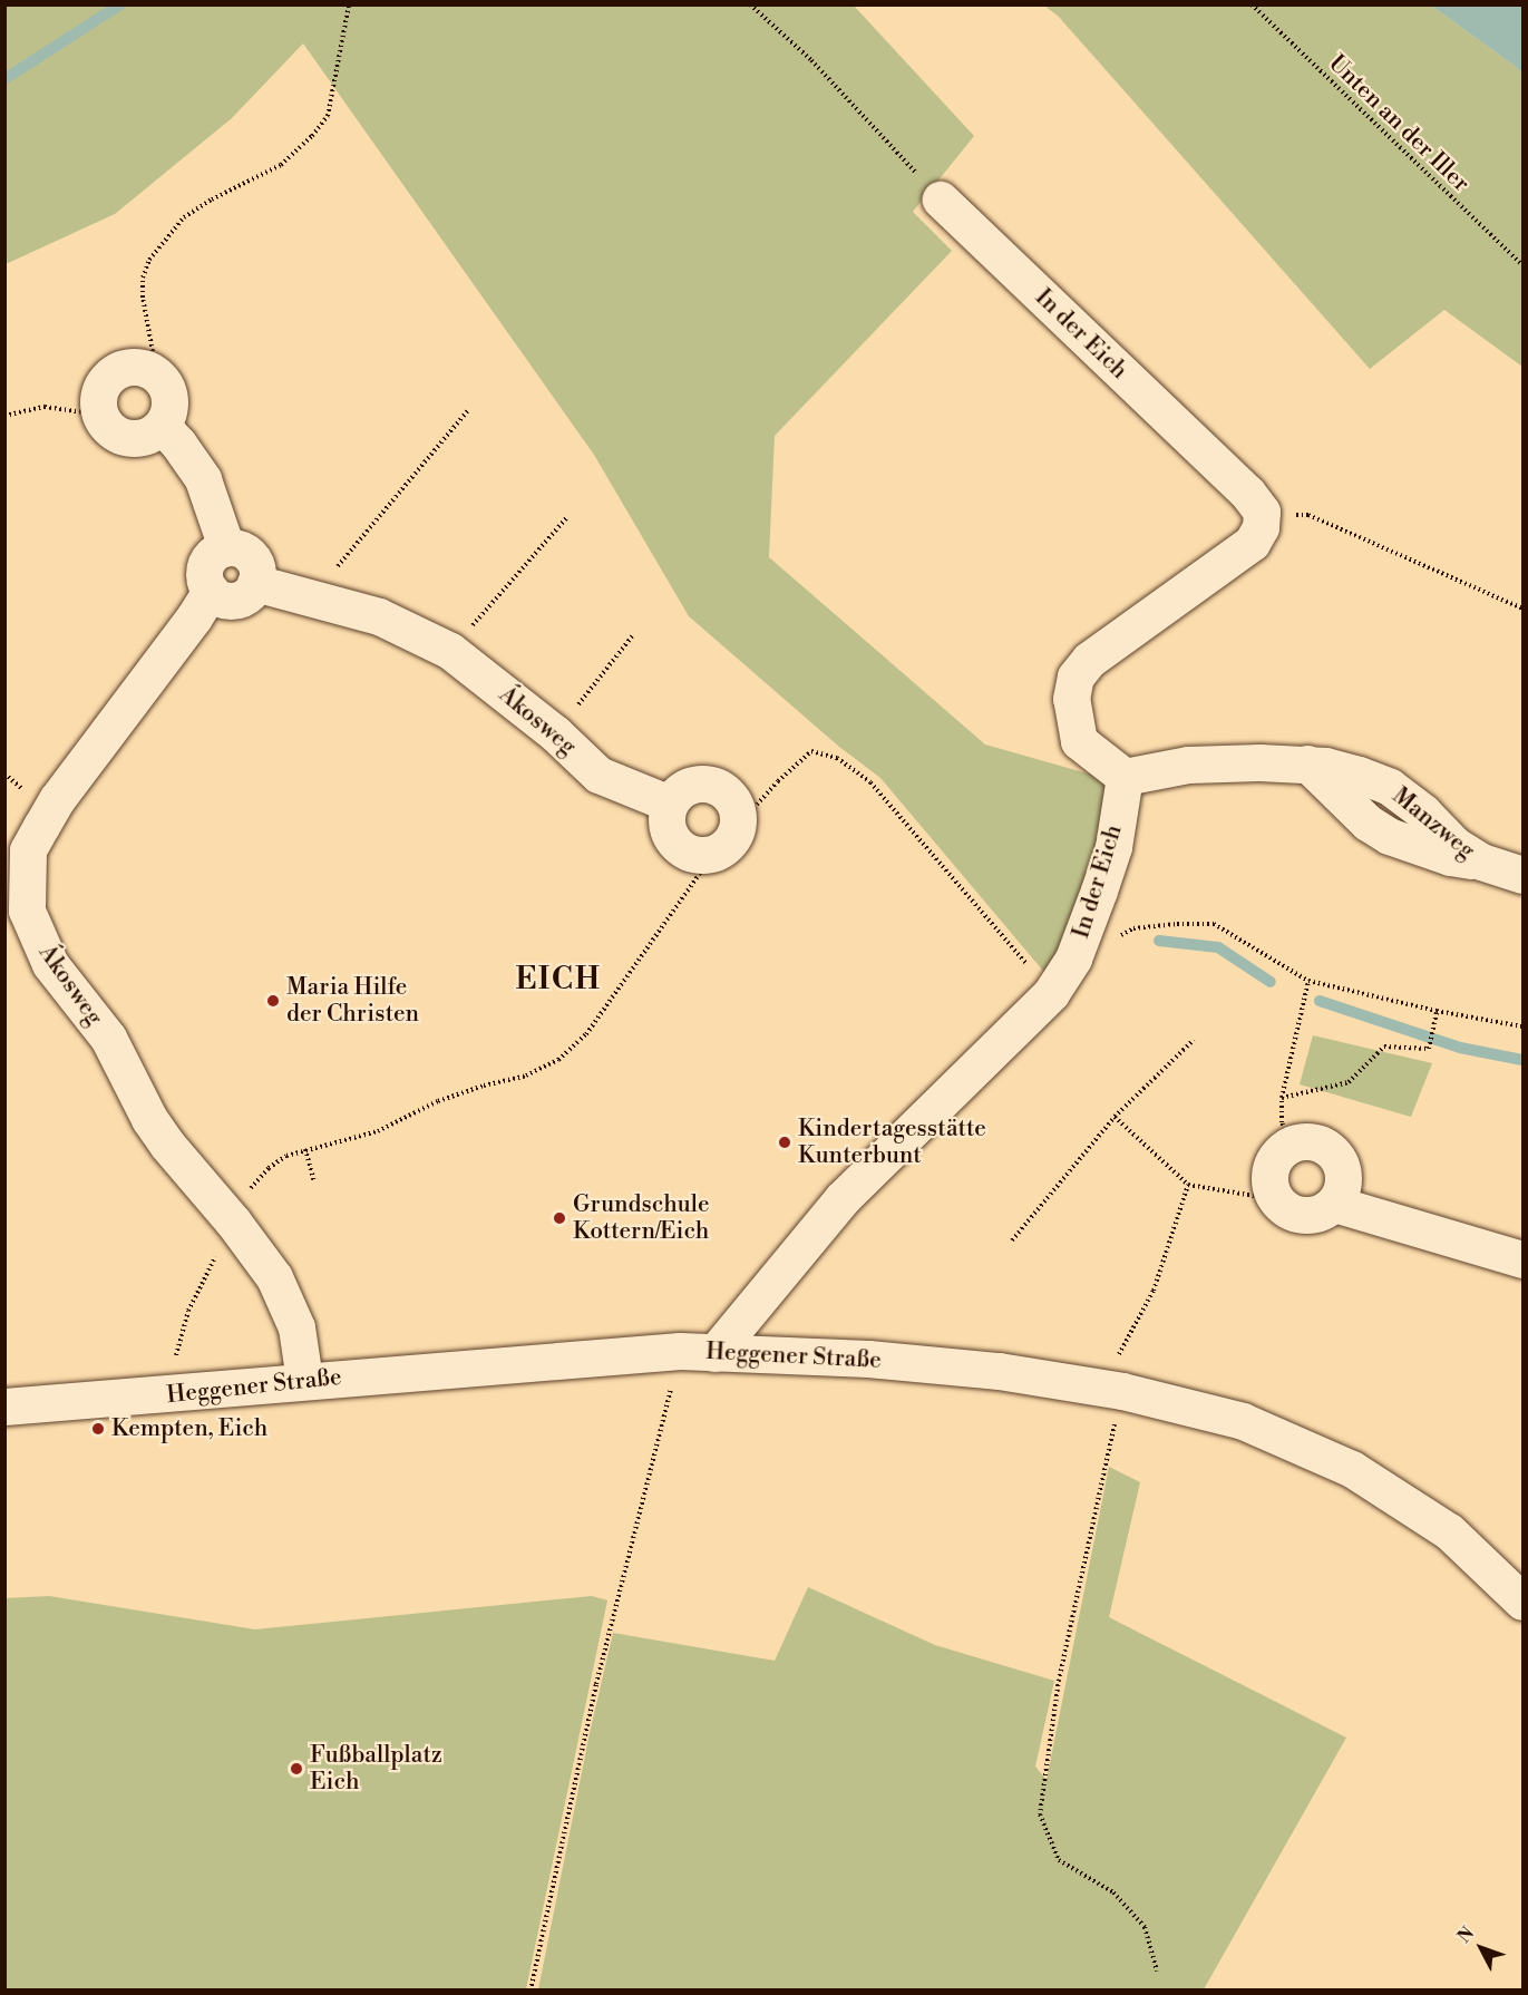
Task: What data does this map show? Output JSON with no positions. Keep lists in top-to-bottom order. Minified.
{"streets":{"street":["In der Eich","Ákosweg","Manzweg","Heggener Straße"],"path":["Unten an der Iller"]},"crossings":[["In der Eich","Manzweg"],["In der Eich","Heggener Straße"],["Ákosweg","Heggener Straße"]],"districts":["EICH"],"places":["Maria Hilfe der Christen","Kindertagesstätte Kunterbunt","Grundschule Kottern/Eich","Kempten, Eich","Fußballplatz Eich"],"north":"top left"}
